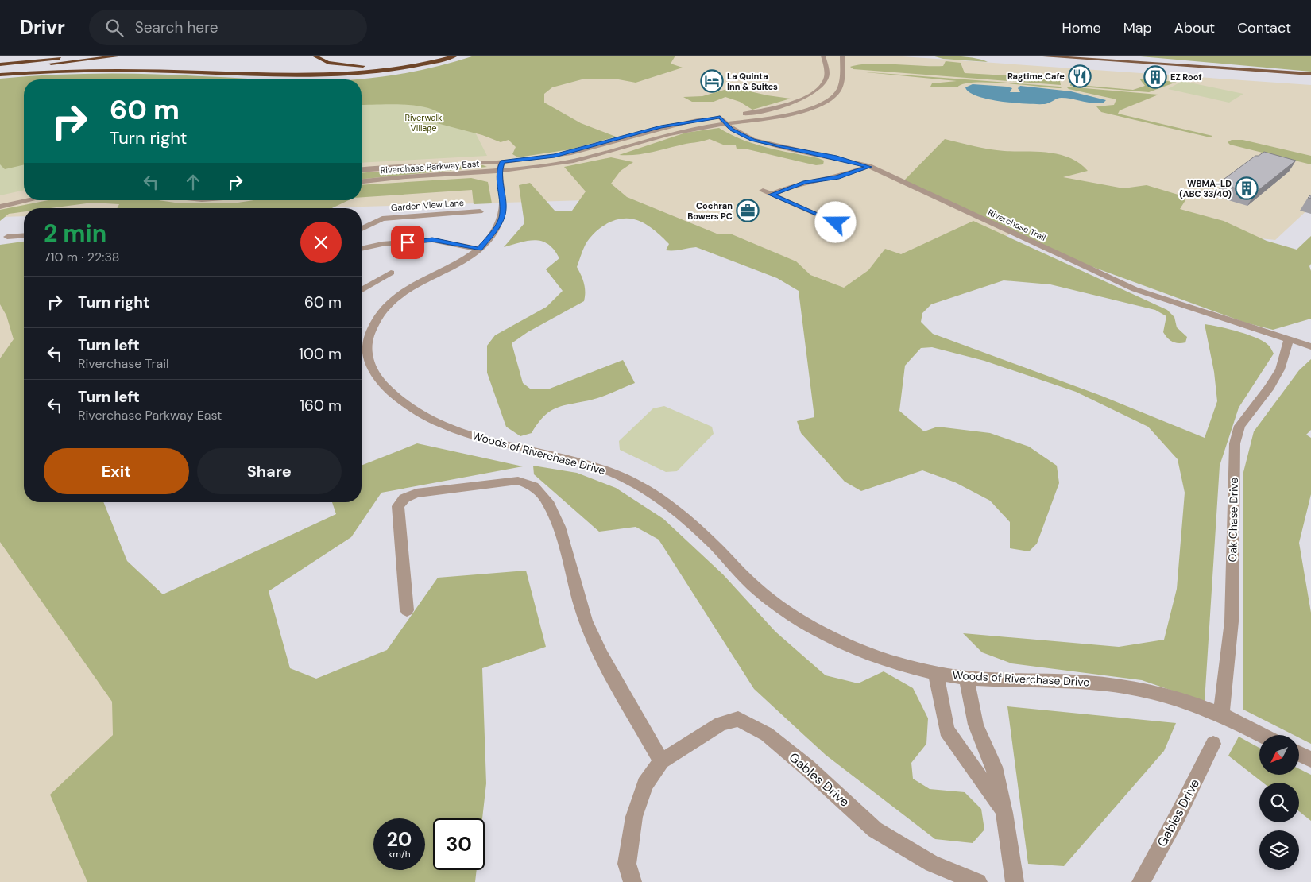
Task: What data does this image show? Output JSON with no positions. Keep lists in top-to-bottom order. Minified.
{"streets":{"street":["Riverchase Parkway East","Garden View Lane","Riverchase Trail","Woods of Riverchase Drive","Oak Chase Drive","Gables Drive"]},"crossings":[["Riverchase Parkway East","Riverchase Trail"],["Riverchase Parkway East","Woods of Riverchase Drive"],["Riverchase Trail","Oak Chase Drive"],["Woods of Riverchase Drive","Oak Chase Drive"]],"parks":["Riverwalk Village"],"places":{"restaurant":["Ragtime Cafe"],"building":["EZ Roof","WBMA-LD (ABC 33/40)"],"hotel":["La Quinta Inn & Suites"],"office":["Cochran Bowers PC"]},"north":"bottom left","page":{"header":"Drivr","search":"Search here","nav":["Home","Map","About","Contact"],"turn":["60 m","Turn right"],"heading":["2 min","710 m · 22:38"],"list":[{"name":"Turn right","value":"60 m"},{"name":"Turn left","note":"Riverchase Trail","value":"100 m"},{"name":"Turn left","note":"Riverchase Parkway East","value":"160 m"}],"buttons":["Exit","Share"],"speed":"20 km/h","limit":"30"}}
